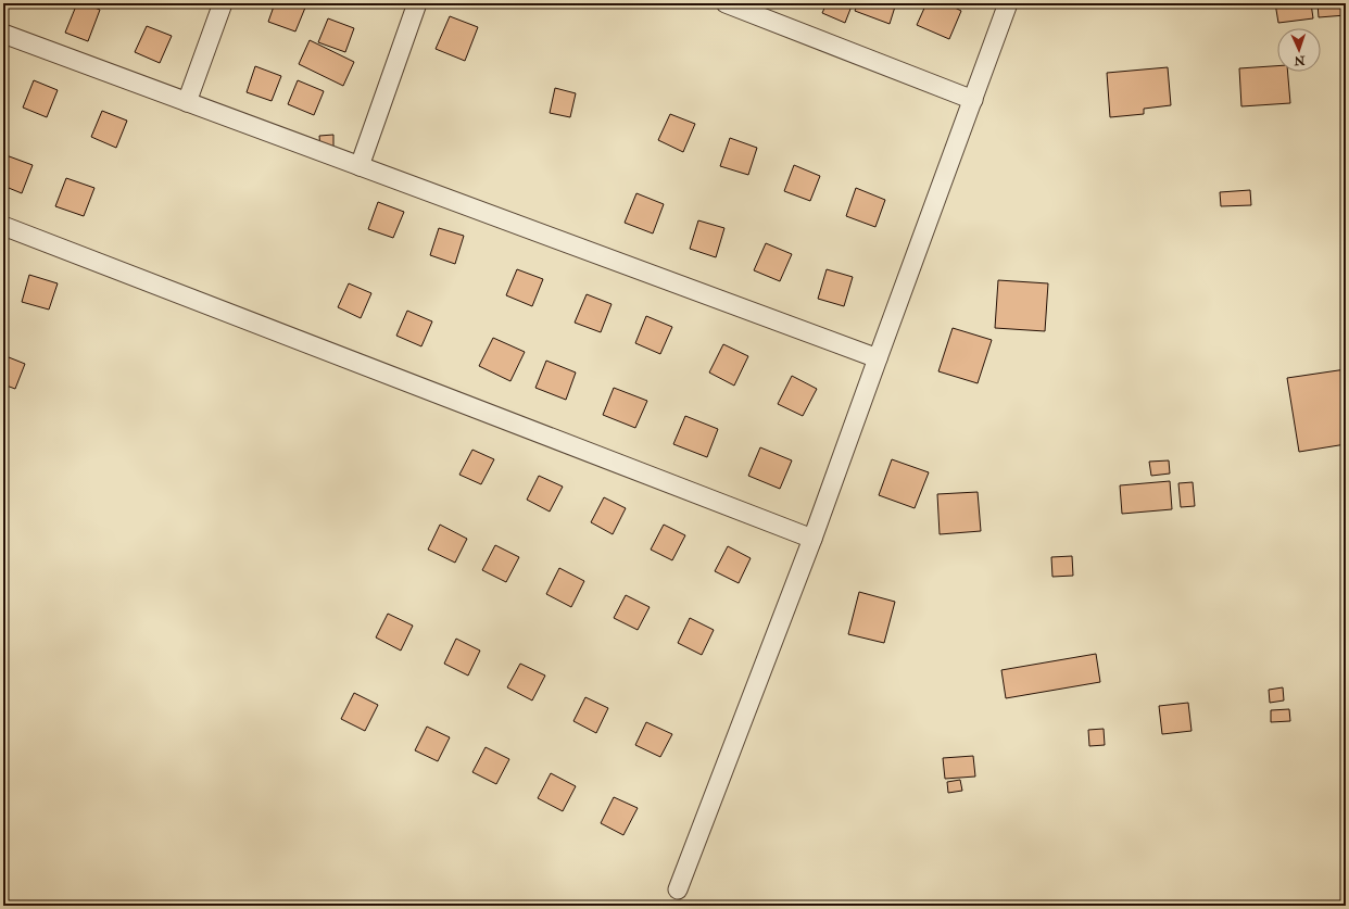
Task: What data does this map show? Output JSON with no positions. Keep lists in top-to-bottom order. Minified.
{"north":"bottom"}
